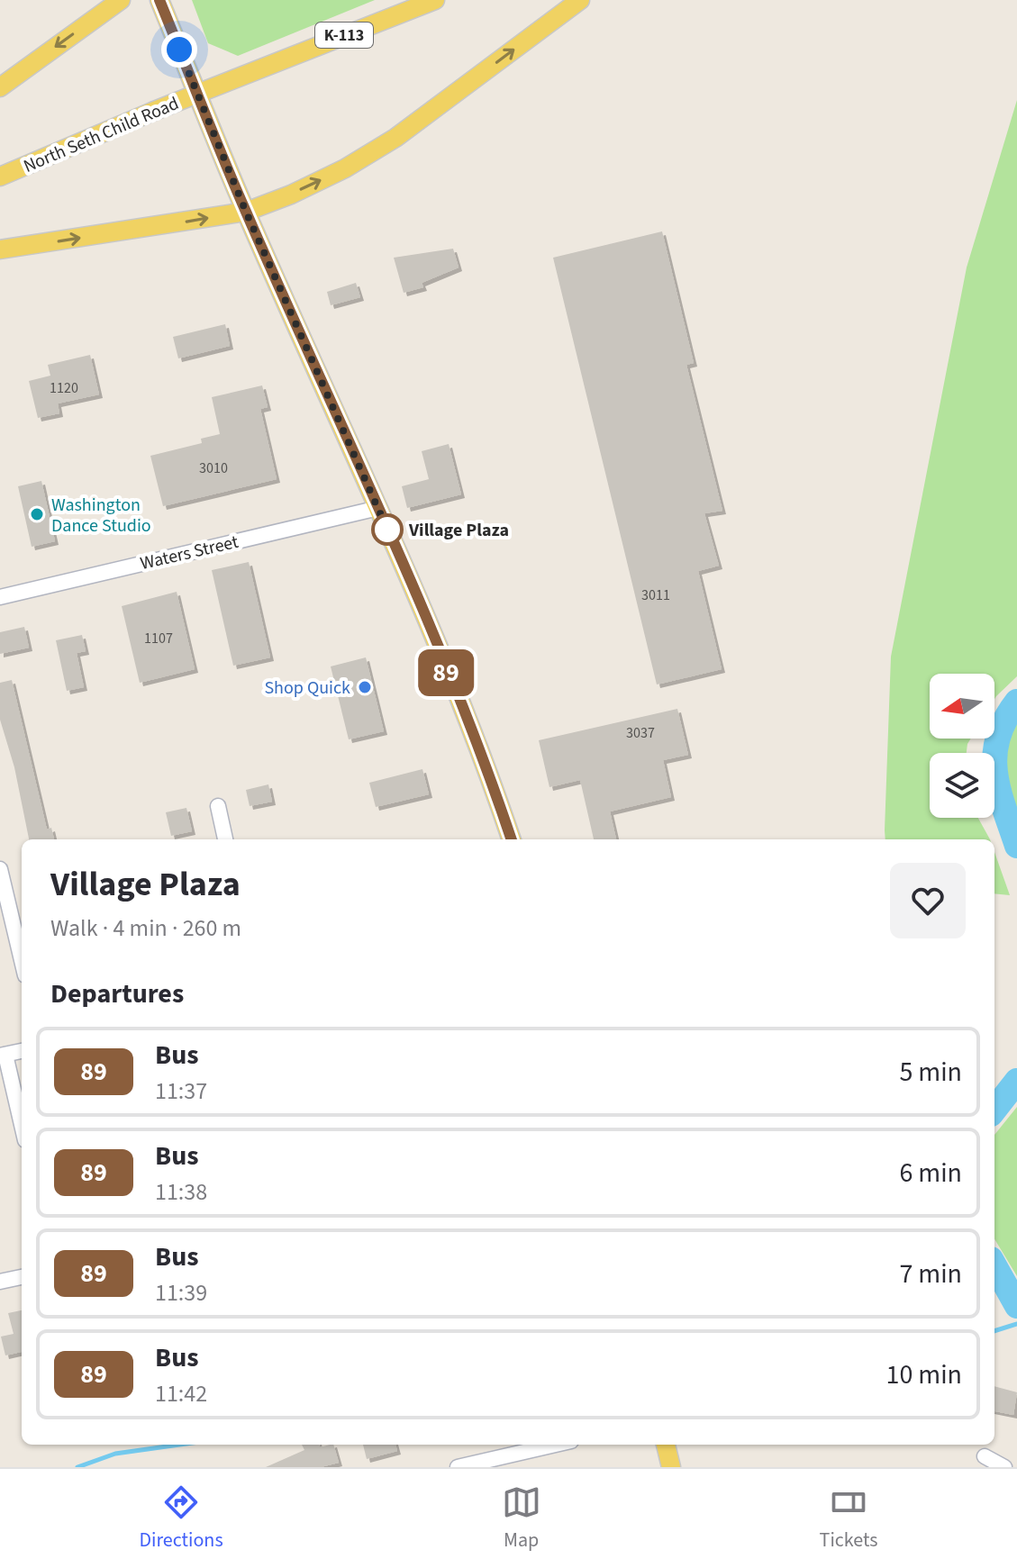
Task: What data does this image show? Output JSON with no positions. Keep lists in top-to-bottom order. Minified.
{"streets":{"main road":["K-113","North Seth Child Road"],"street":["Waters Street"]},"places":["Washington Dance Studio","Village Plaza","Shop Quick"],"lines":["bus line 89"],"house_numbers":["1120","3010","3011","1107","3037"],"north":"left","page":{"on_map":"89","heading":[["Village Plaza","Walk · 4 min · 260 m"],"Departures"],"list":[{"mark":"89","name":"Bus","note":"11:37","value":"5 min"},{"mark":"89","name":"Bus","note":"11:38","value":"6 min"},{"mark":"89","name":"Bus","note":"11:39","value":"7 min"},{"mark":"89","name":"Bus","note":"11:42","value":"10 min"}],"tabs":["Directions","Map","Tickets"]}}
